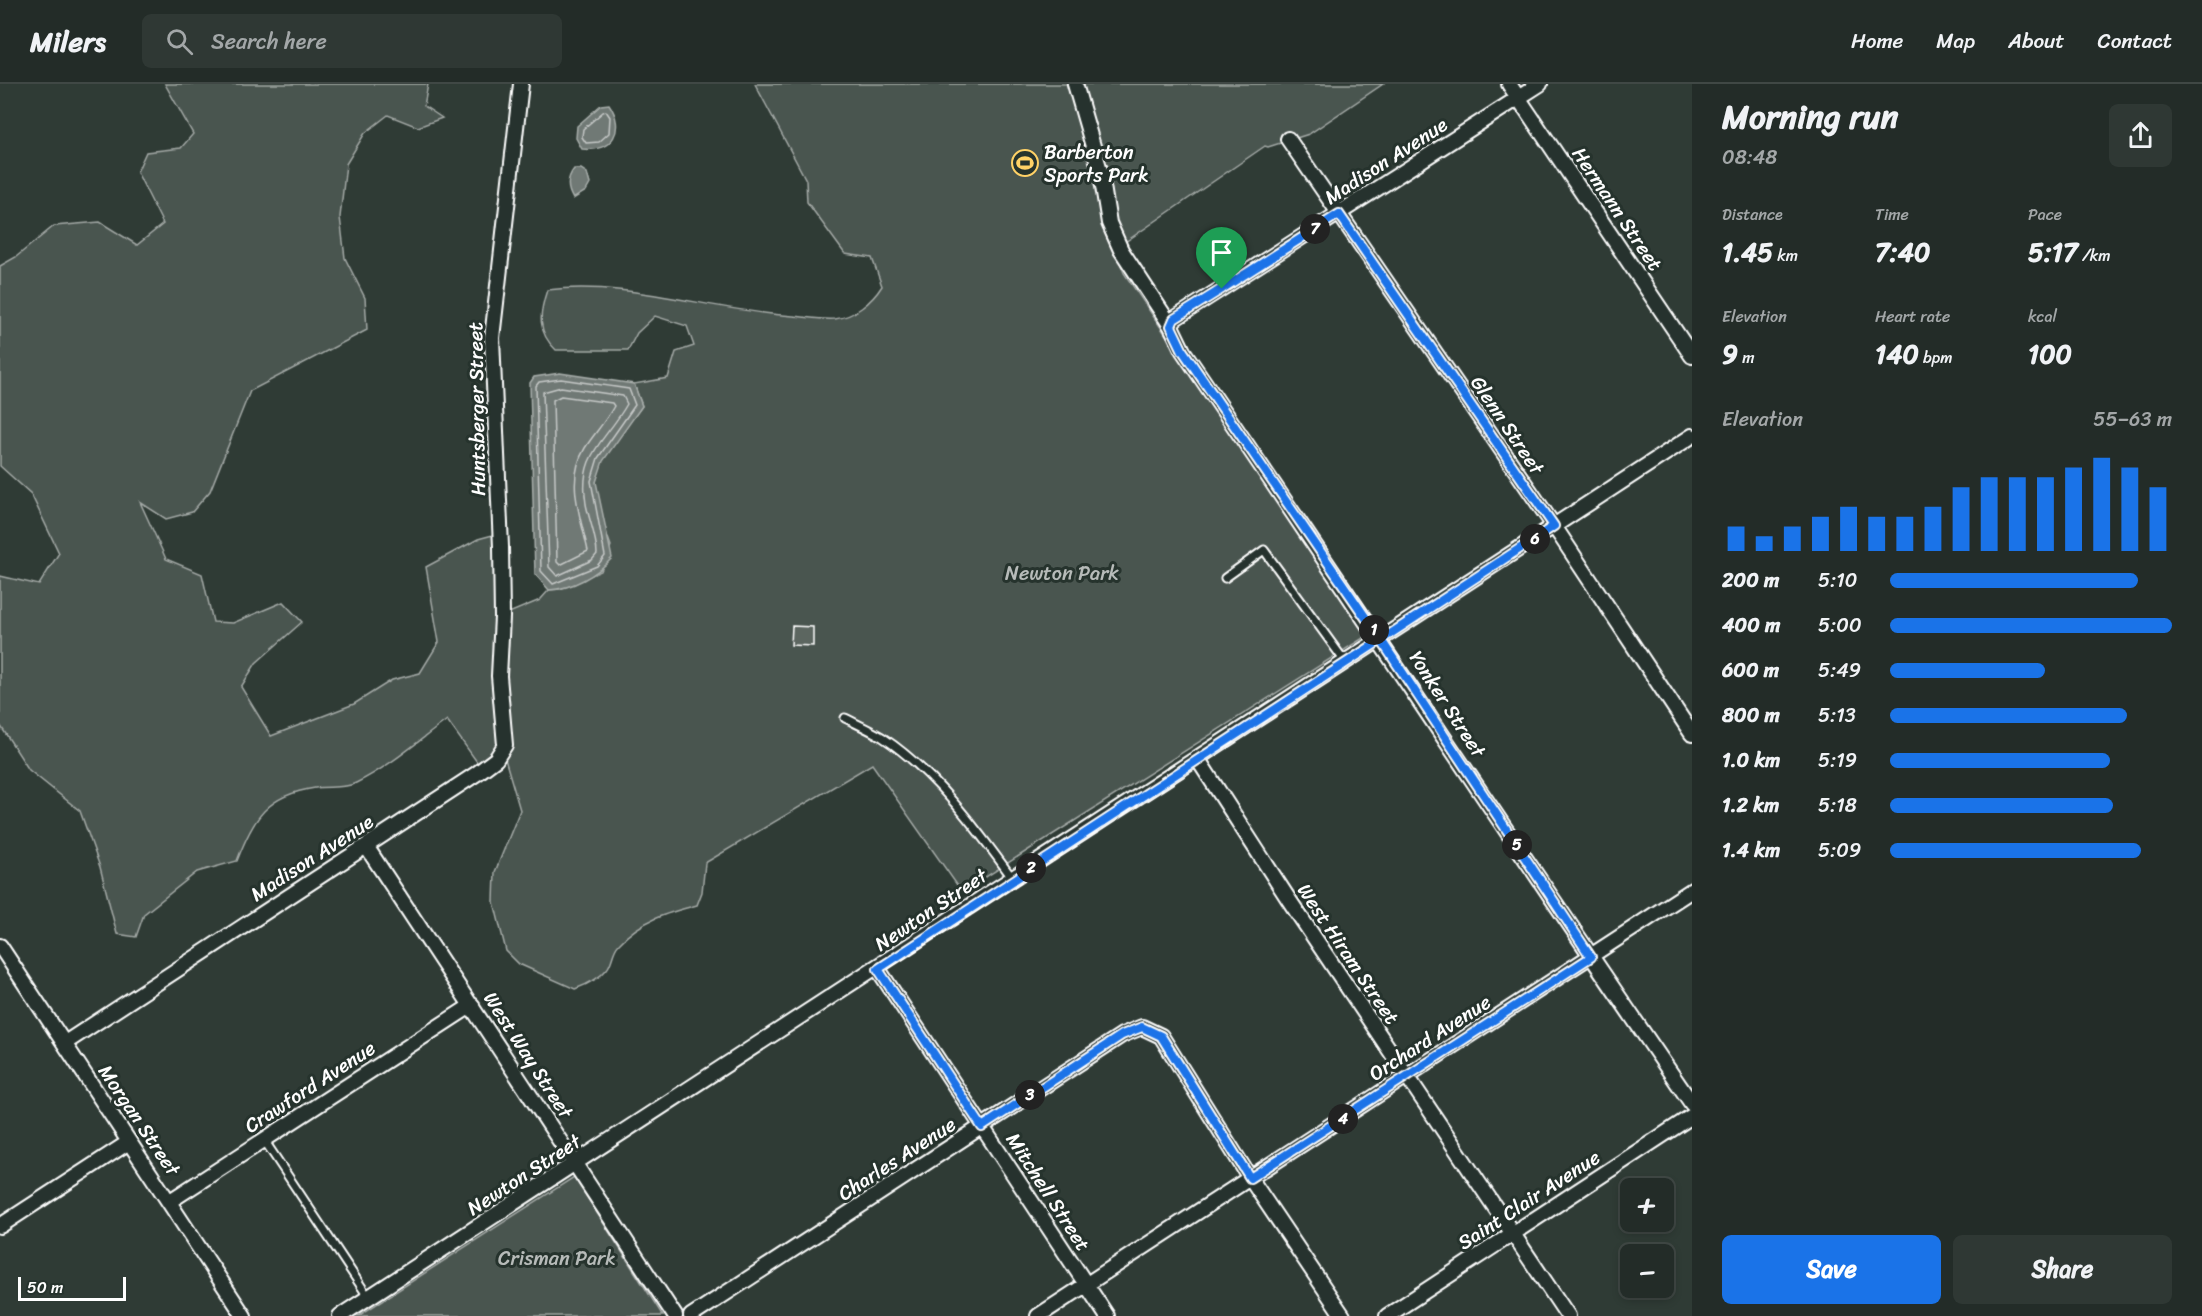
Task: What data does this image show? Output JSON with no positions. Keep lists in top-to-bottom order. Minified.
{"streets":{"street":["Madison Avenue","Hermann Street","Huntsberger Street","Glenn Street","Yonker Street","Newton Street","West Hiram Street","Orchard Avenue","West Way Street","Crawford Avenue","Morgan Street","Charles Avenue","Mitchell Street","Saint Clair Avenue"]},"crossings":[["Madison Avenue","Hermann Street"],["Madison Avenue","Huntsberger Street"],["Madison Avenue","Glenn Street"],["Madison Avenue","Yonker Street"],["Madison Avenue","West Way Street"],["Madison Avenue","Morgan Street"],["Glenn Street","Newton Street"],["Yonker Street","Newton Street"],["Yonker Street","Orchard Avenue"],["Newton Street","West Hiram Street"],["Newton Street","West Way Street"],["Newton Street","Mitchell Street"],["West Hiram Street","Orchard Avenue"],["West Hiram Street","Saint Clair Avenue"],["Orchard Avenue","Charles Avenue"],["Orchard Avenue","Mitchell Street"],["West Way Street","Crawford Avenue"],["Crawford Avenue","Morgan Street"],["Charles Avenue","Mitchell Street"]],"parks":["Newton Park","Crisman Park"],"places":{"sports":["Barberton Sports Park"]},"scale_bar":"50 m","page":{"header":"Milers","search":"Search here","nav":["Home","Map","About","Contact"],"heading":["Morning run","08:48"],"stats":[["Distance","1.45 km"],["Time","7:40"],["Pace","5:17 /km"],["Elevation","9 m"],["Heart rate","140 bpm"],["kcal","100"]],"pins":["7","6","1","5","2","3","4"],"chart":["Elevation","55–63 m"],"list":[{"name":"200 m","note":"5:10"},{"name":"400 m","note":"5:00"},{"name":"600 m","note":"5:49"},{"name":"800 m","note":"5:13"},{"name":"1.0 km","note":"5:19"},{"name":"1.2 km","note":"5:18"},{"name":"1.4 km","note":"5:09"}],"map_buttons":["+","−"],"buttons":["Save","Share"],"scale":"50 m"}}
